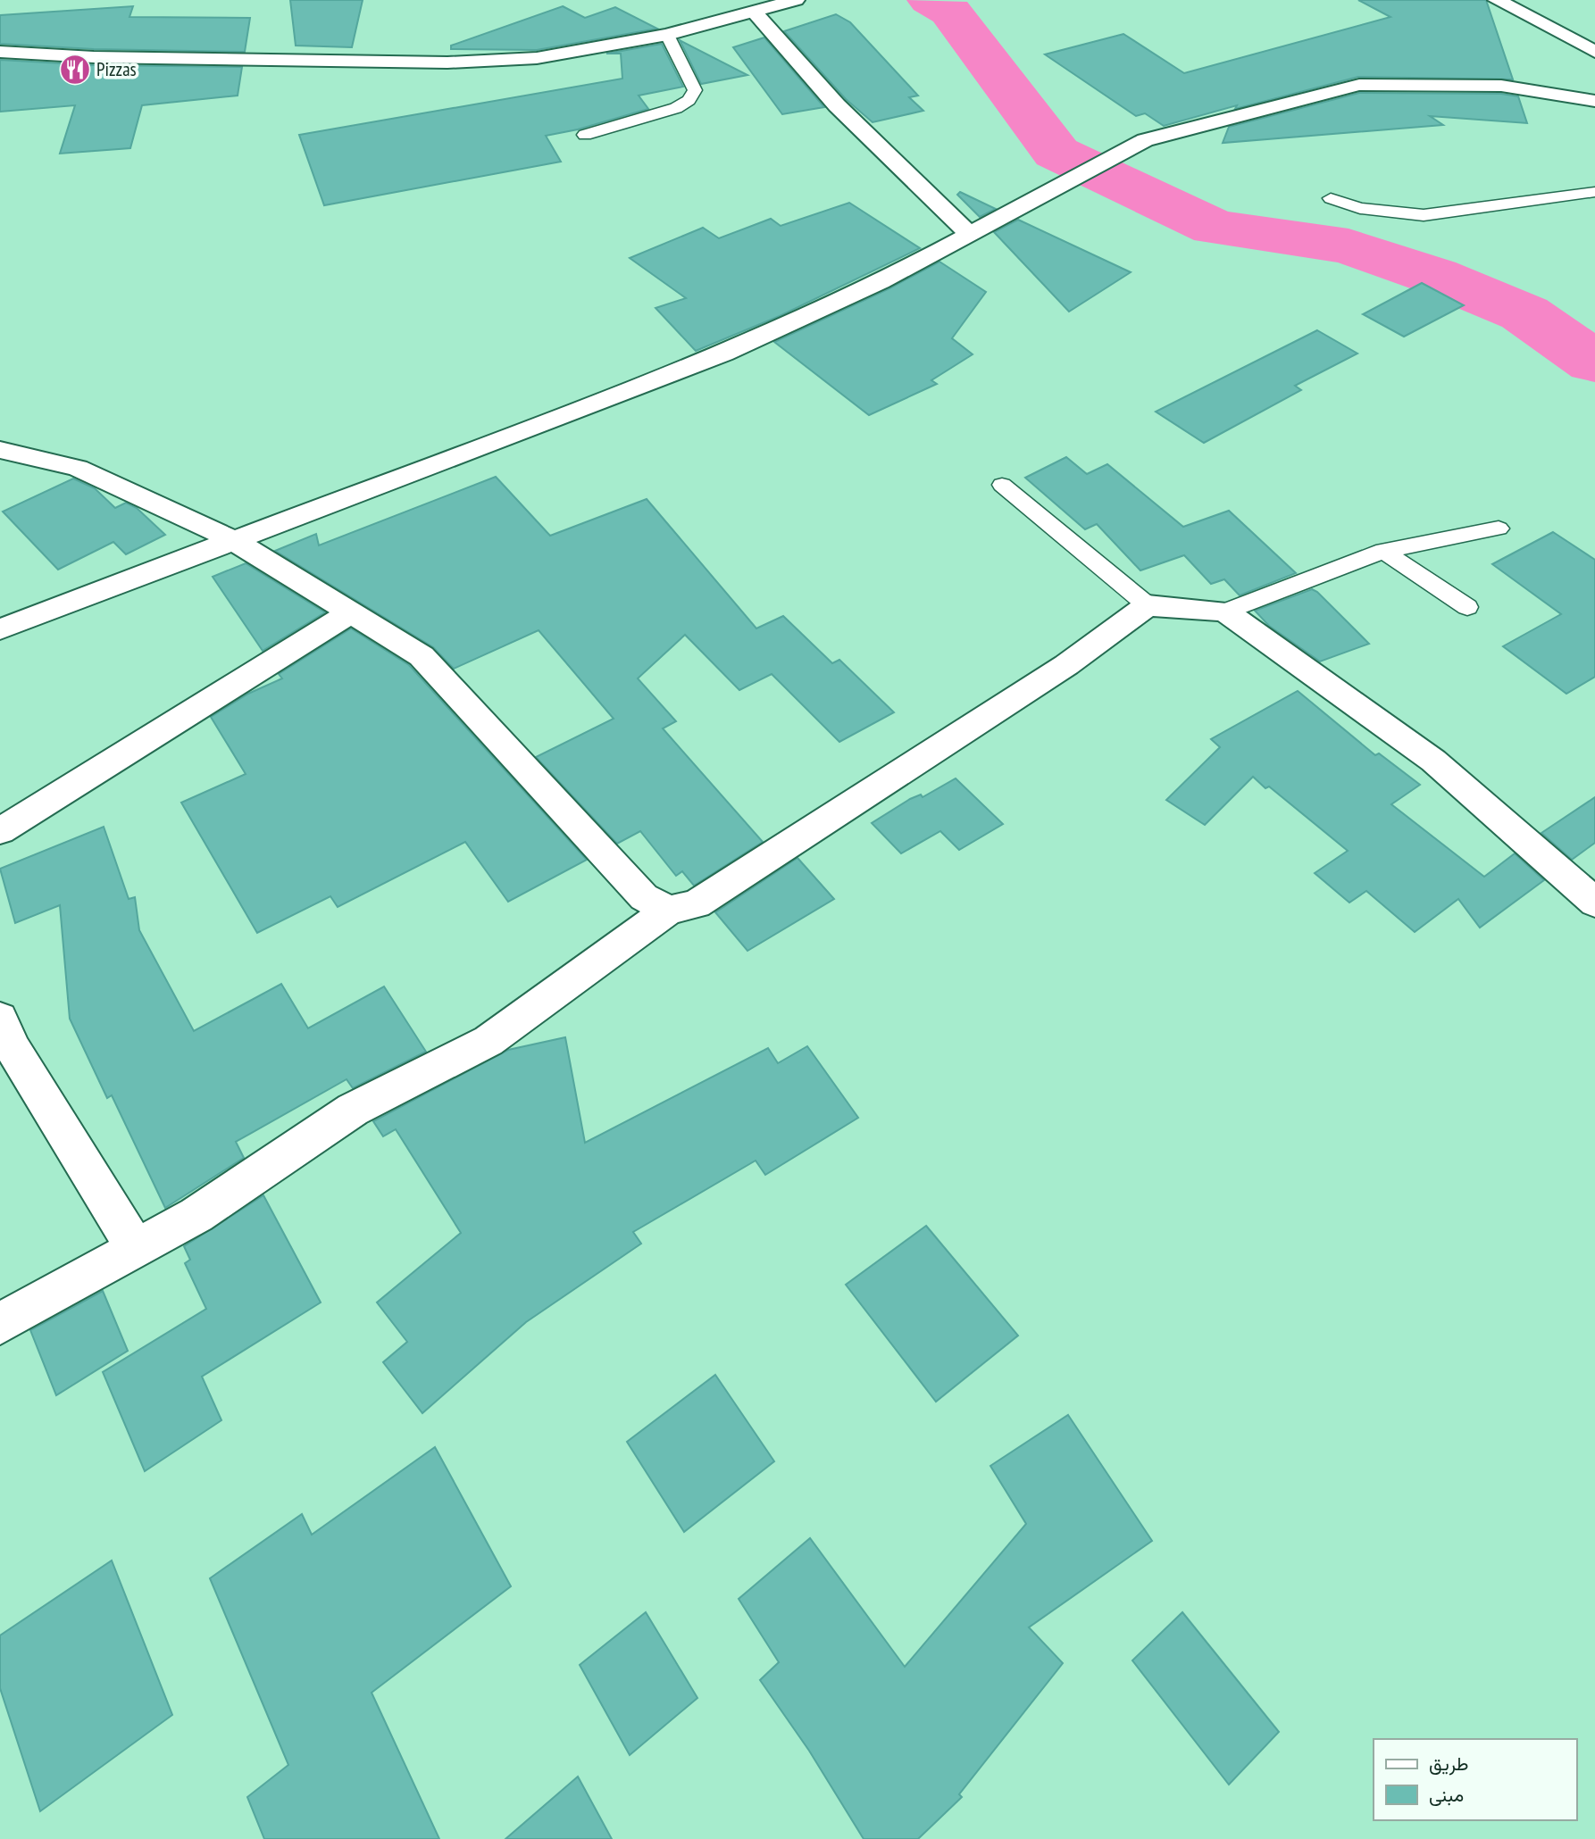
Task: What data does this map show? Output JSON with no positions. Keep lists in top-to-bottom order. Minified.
{"places":{"restaurant":["Pizzas"]},"legend":["طريق","مبنى"]}
